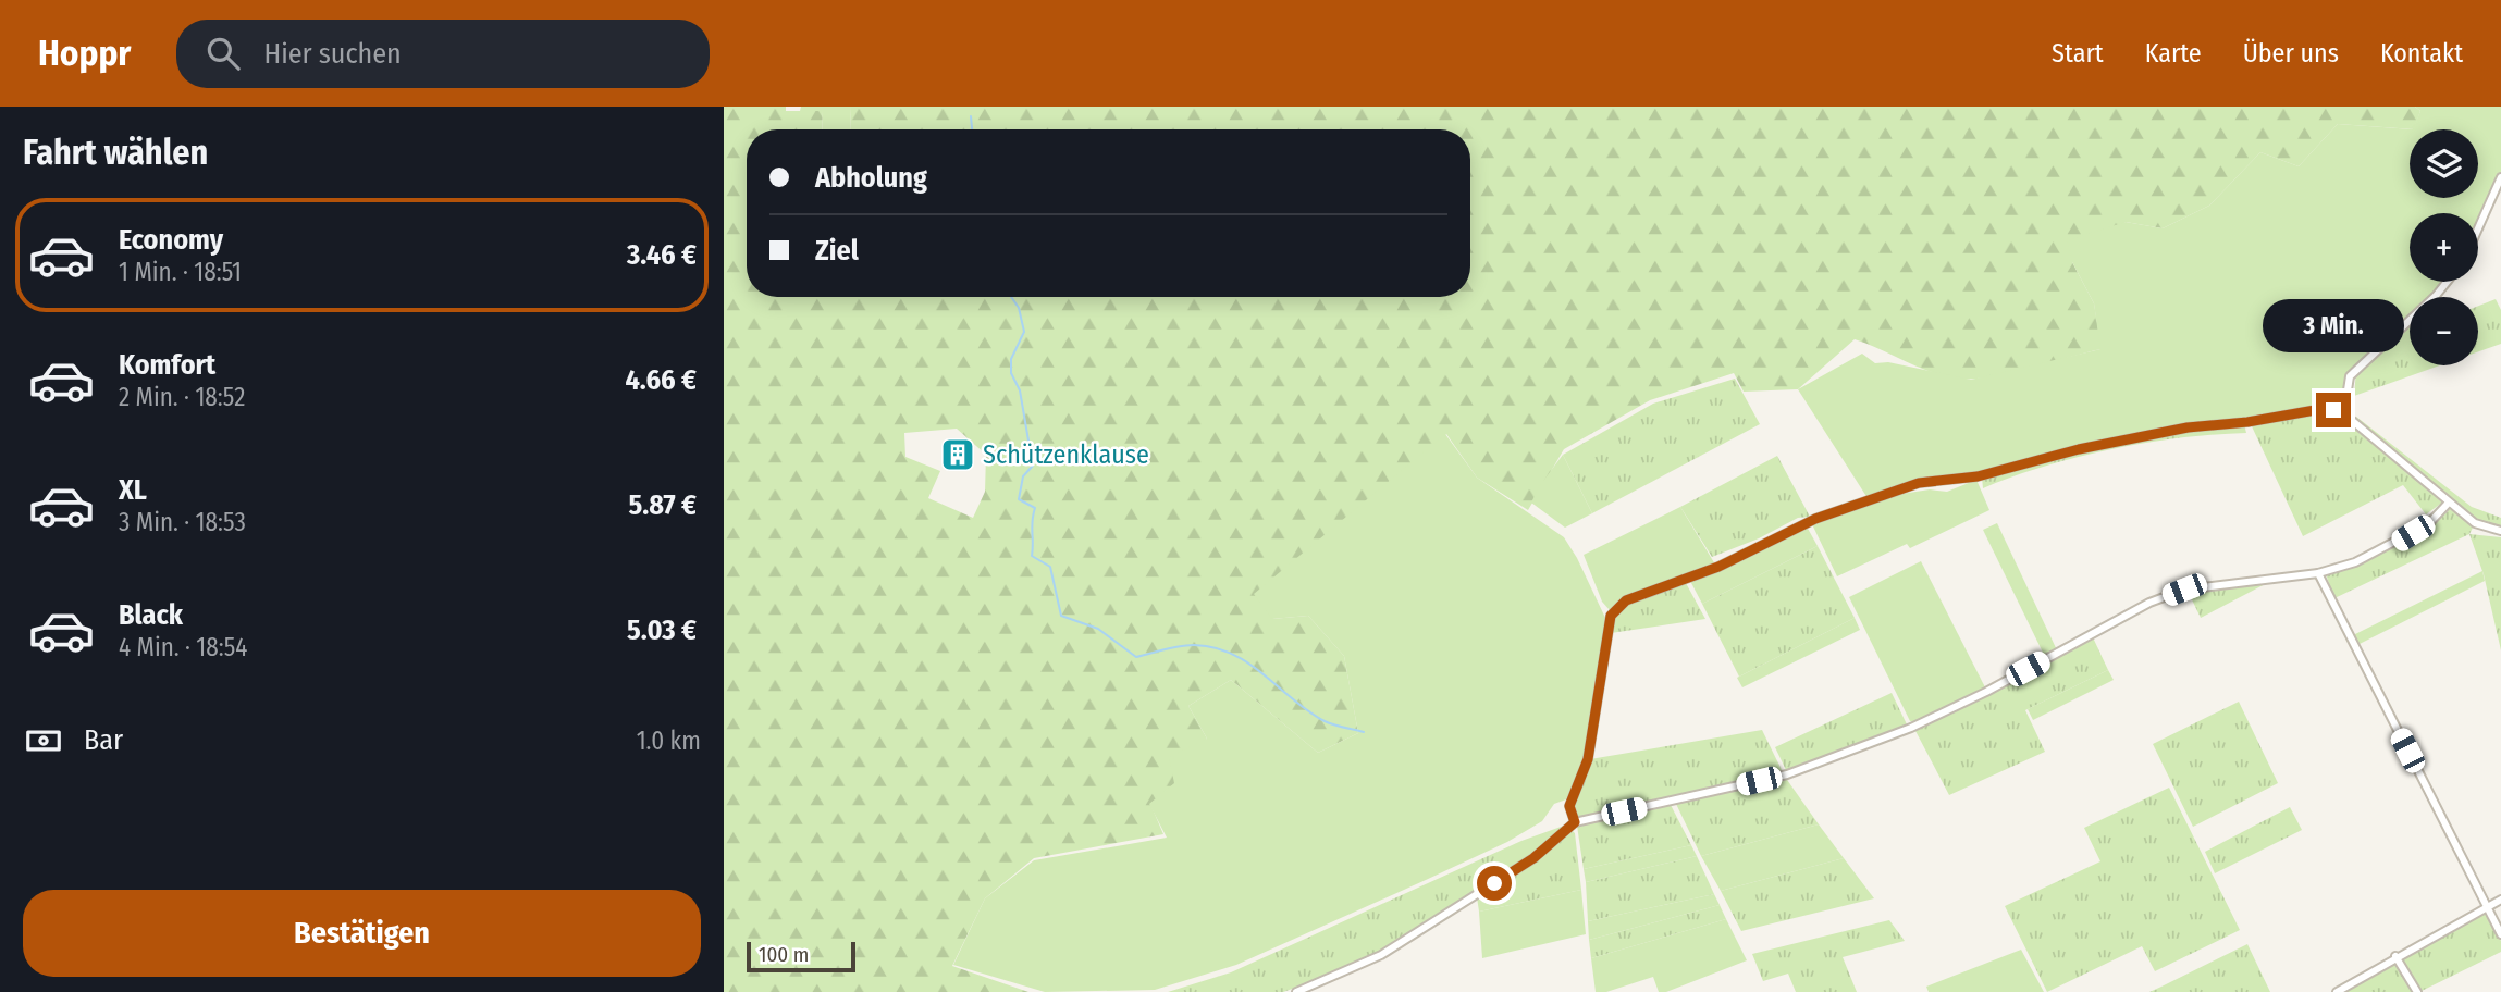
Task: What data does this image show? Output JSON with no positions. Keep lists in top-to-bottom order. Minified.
{"places":{"building":["Schützenklause"]},"scale_bar":"100 m","page":{"header":"Hoppr","search":"Hier suchen","nav":["Start","Karte","Über uns","Kontakt"],"heading":"Fahrt wählen","map_buttons":["+","−"],"banner":["Abholung","Ziel"],"list":[{"name":"Economy","note":"1 Min. · 18:51","value":"3.46 €"},{"name":"Komfort","note":"2 Min. · 18:52","value":"4.66 €"},{"name":"XL","note":"3 Min. · 18:53","value":"5.87 €"},{"name":"Black","note":"4 Min. · 18:54","value":"5.03 €"}],"bubble":"3 Min.","pay":["Bar","1.0 km"],"buttons":"Bestätigen","scale":"100 m"}}
